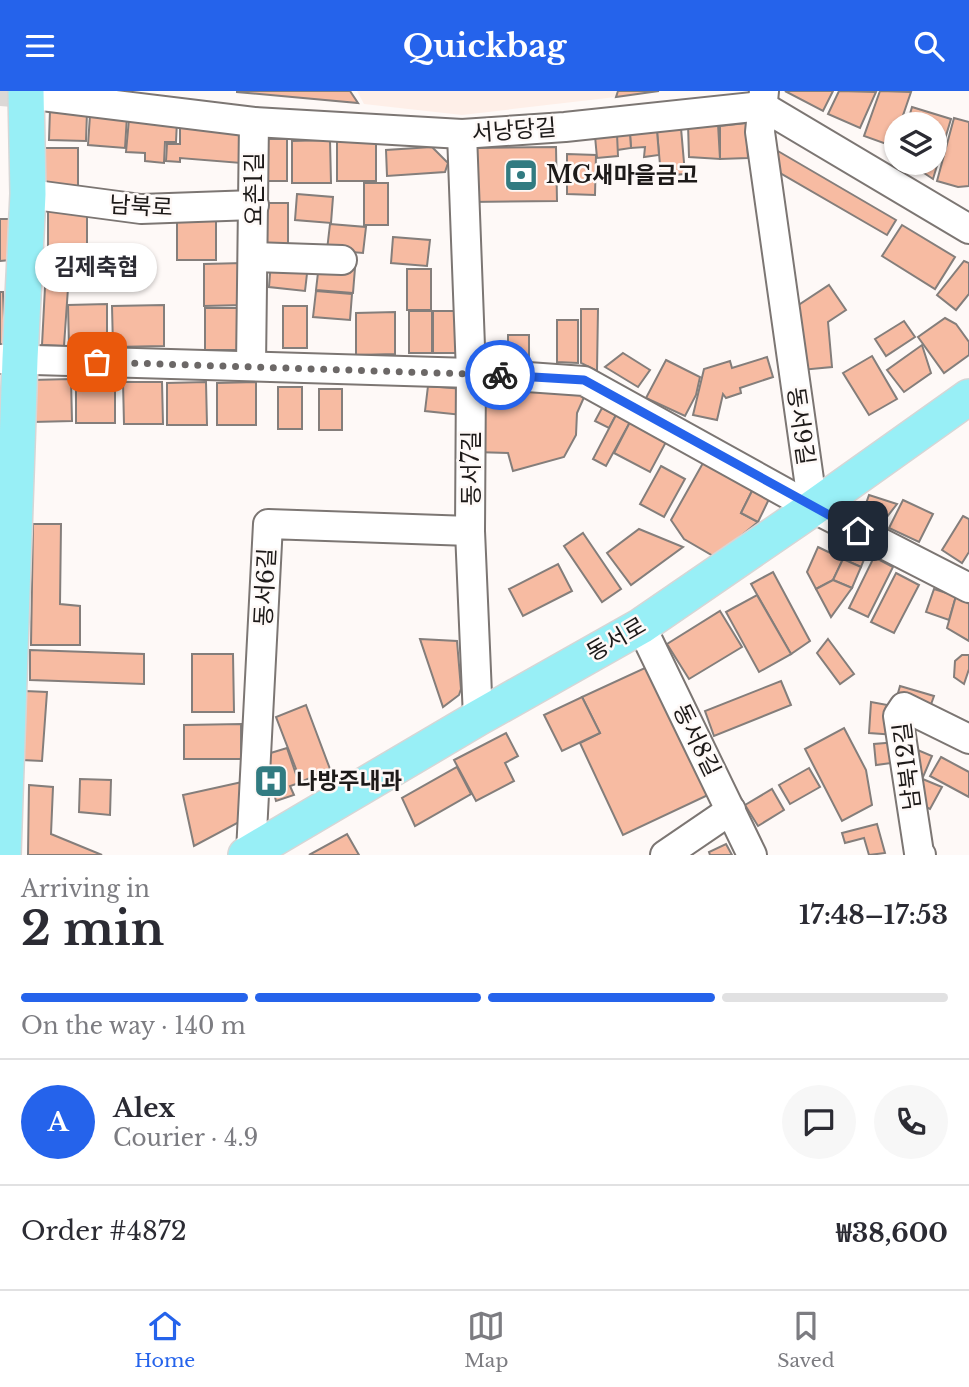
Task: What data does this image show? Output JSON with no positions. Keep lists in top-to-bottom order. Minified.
{"streets":{"main road":["동서로"],"street":["서낭당길","요촌1길","남북로","동서9길","동서7길","동서6길","동서8길","남북12길"]},"crossings":[["서낭당길","요촌1길"],["서낭당길","동서9길"],["서낭당길","동서7길"],["요촌1길","남북로"],["요촌1길","동서9길"],["동서9길","동서7길"],["동서9길","동서로"],["동서7길","동서6길"],["동서7길","동서로"],["동서6길","동서로"],["동서로","동서8길"]],"places":{"bank":["MG새마을금고"],"other":["김제축협"],"hospital":["나방주내과"]},"page":{"header":"Quickbag","bubble":"김제축협","heading":["2 min","Arriving in","17:48–17:53"],"panel":["Alex","Courier · 4.9","Order #4872","₩38,600"],"bar":"On the way · 140 m","round":"A","tabs":["Home","Map","Saved"]}}
